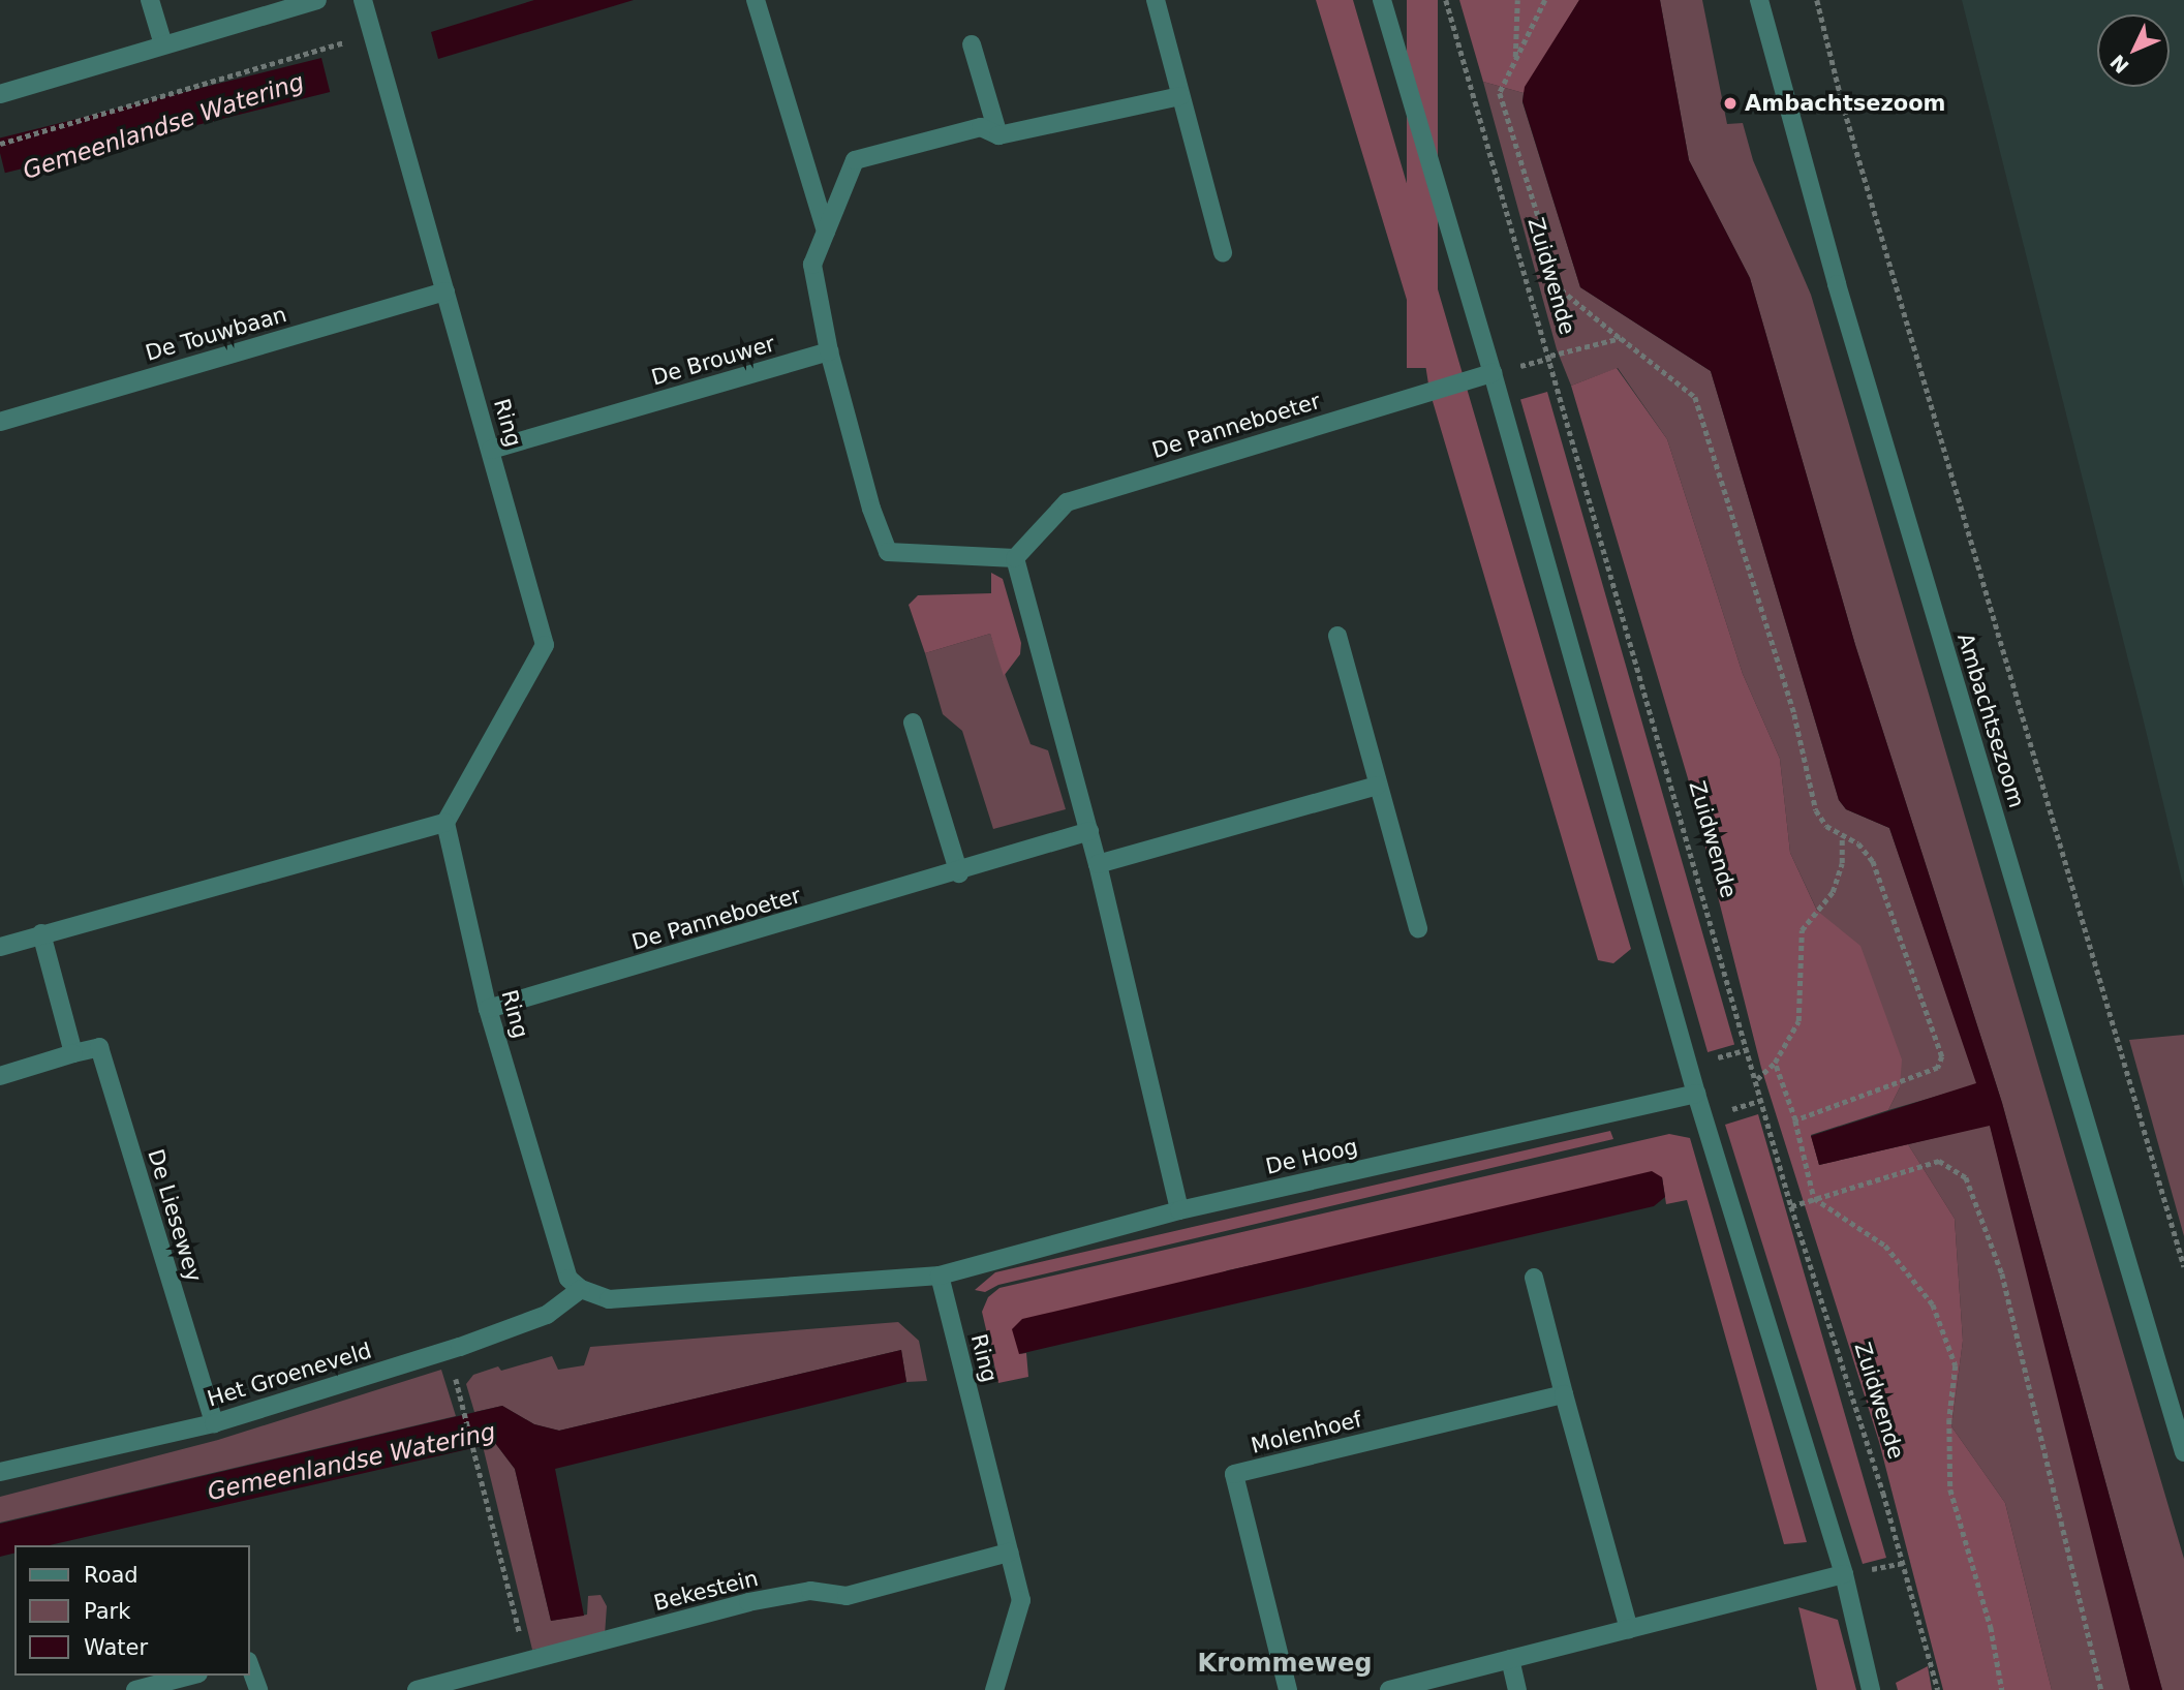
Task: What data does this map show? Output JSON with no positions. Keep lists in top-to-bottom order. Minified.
{"streets":{"street":["De Touwbaan","De Brouwer","Ring","De Panneboeter","Ambachtsezoom","De Hoog","De Liesewey","Het Groeneveld","Molenhoef","Bekestein"],"path":["Zuidwende"]},"crossings":[["De Touwbaan","Ring"],["De Brouwer","Ring"],["Ring","De Panneboeter"],["Ring","De Hoog"],["Ring","Het Groeneveld"],["Ring","Bekestein"],["De Liesewey","Het Groeneveld"]],"districts":["Krommeweg"],"water":["Gemeenlandse Watering"],"places":["Ambachtsezoom"],"legend":["Road","Park","Water"],"north":"bottom left"}
